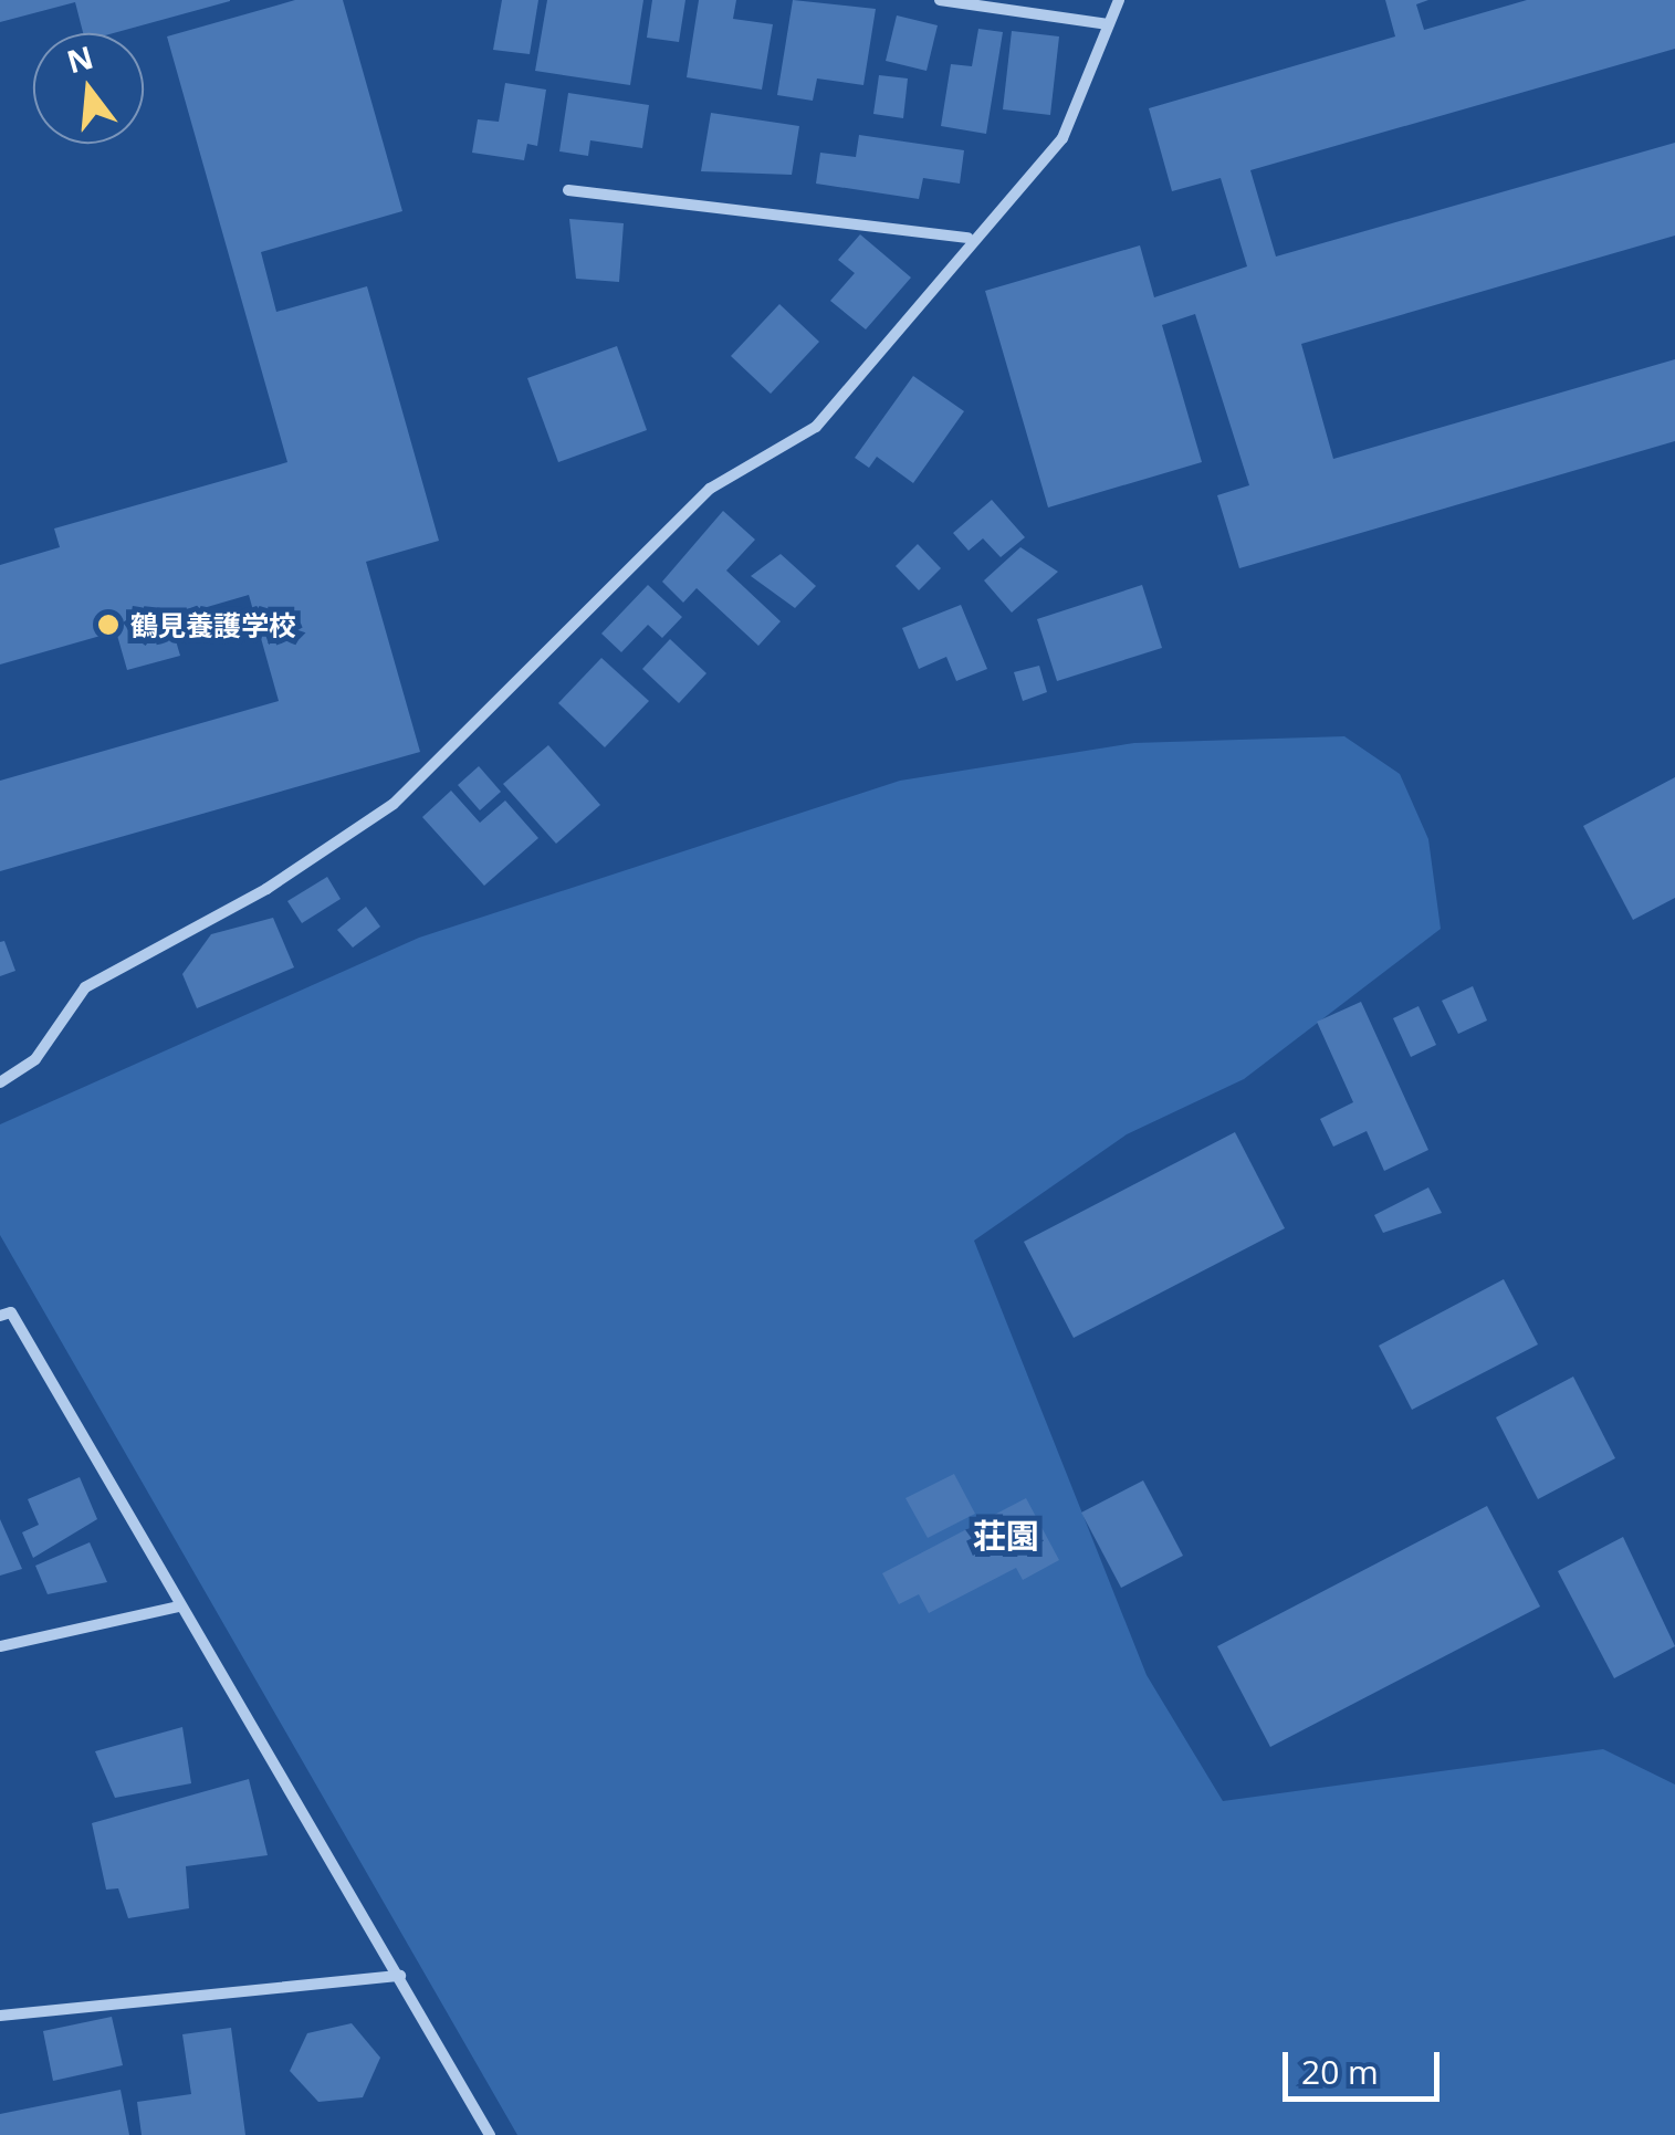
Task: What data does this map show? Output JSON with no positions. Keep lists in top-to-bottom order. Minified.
{"districts":["荘園"],"places":["鶴見養護学校"],"scale_bar":"20 m","north":"top"}
